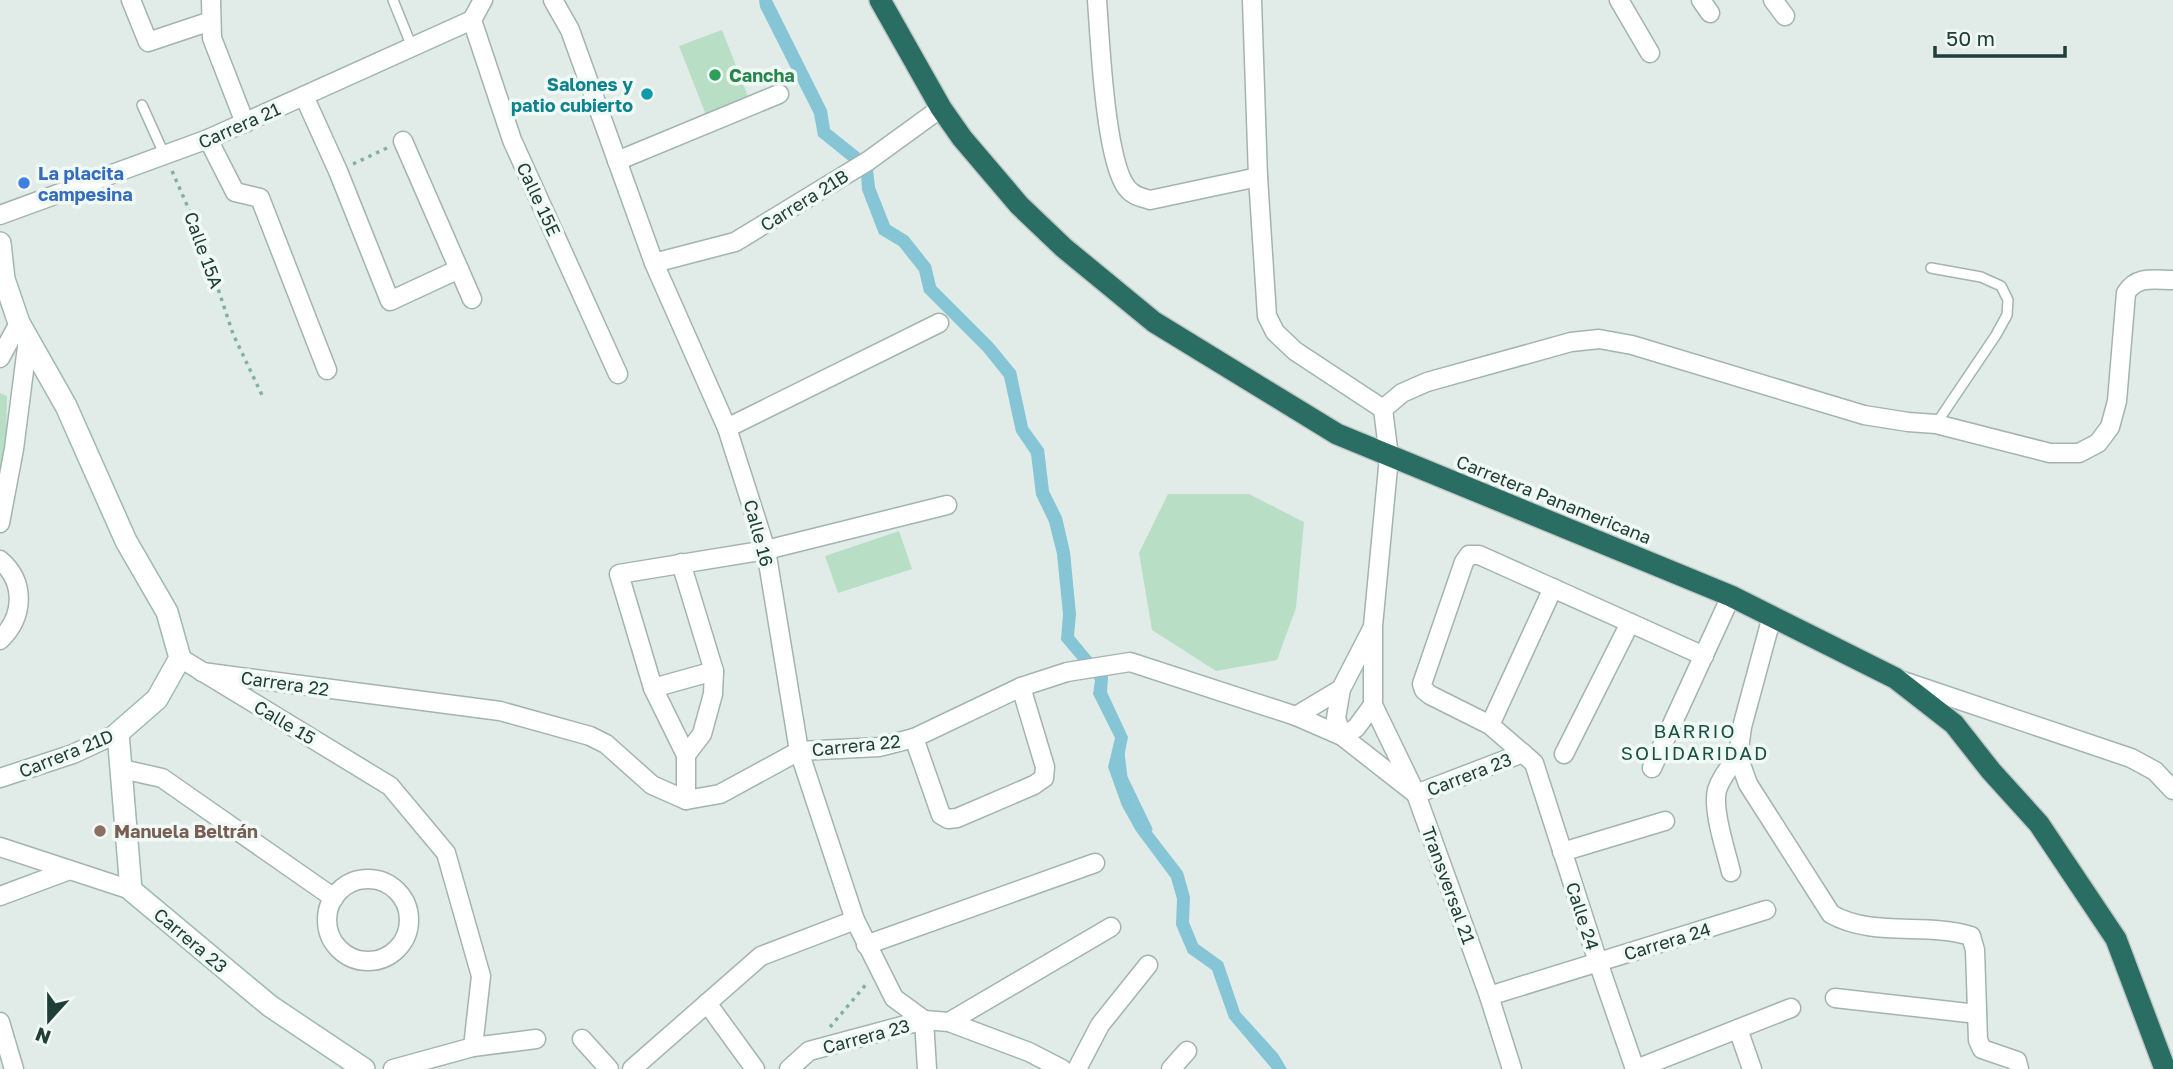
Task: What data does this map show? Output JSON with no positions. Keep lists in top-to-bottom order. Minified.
{"streets":{"highway":["Carretera Panamericana"],"street":["Carrera 21","Calle 15E","Carrera 21B","Calle 16","Carrera 22","Calle 15","Carrera 21D","Carrera 23","Transversal 21","Calle 24","Carrera 24"],"path":["Calle 15A"]},"crossings":[["Carrera 21","Calle 15E"],["Carrera 21","Calle 15A"],["Carrera 21B","Carretera Panamericana"],["Carrera 21B","Calle 16"],["Carretera Panamericana","Transversal 21"],["Calle 16","Carrera 22"],["Calle 16","Carrera 23"],["Carrera 22","Calle 15"],["Carrera 22","Carrera 23"],["Carrera 22","Transversal 21"],["Calle 15","Carrera 21D"],["Carrera 23","Transversal 21"],["Carrera 23","Calle 24"],["Transversal 21","Carrera 24"],["Calle 24","Carrera 24"]],"districts":["BARRIO SOLIDARIDAD"],"places":["Cancha","Salones y patio cubierto","La placita campesina","Manuela Beltrán"],"scale_bar":"50 m","north":"bottom"}
